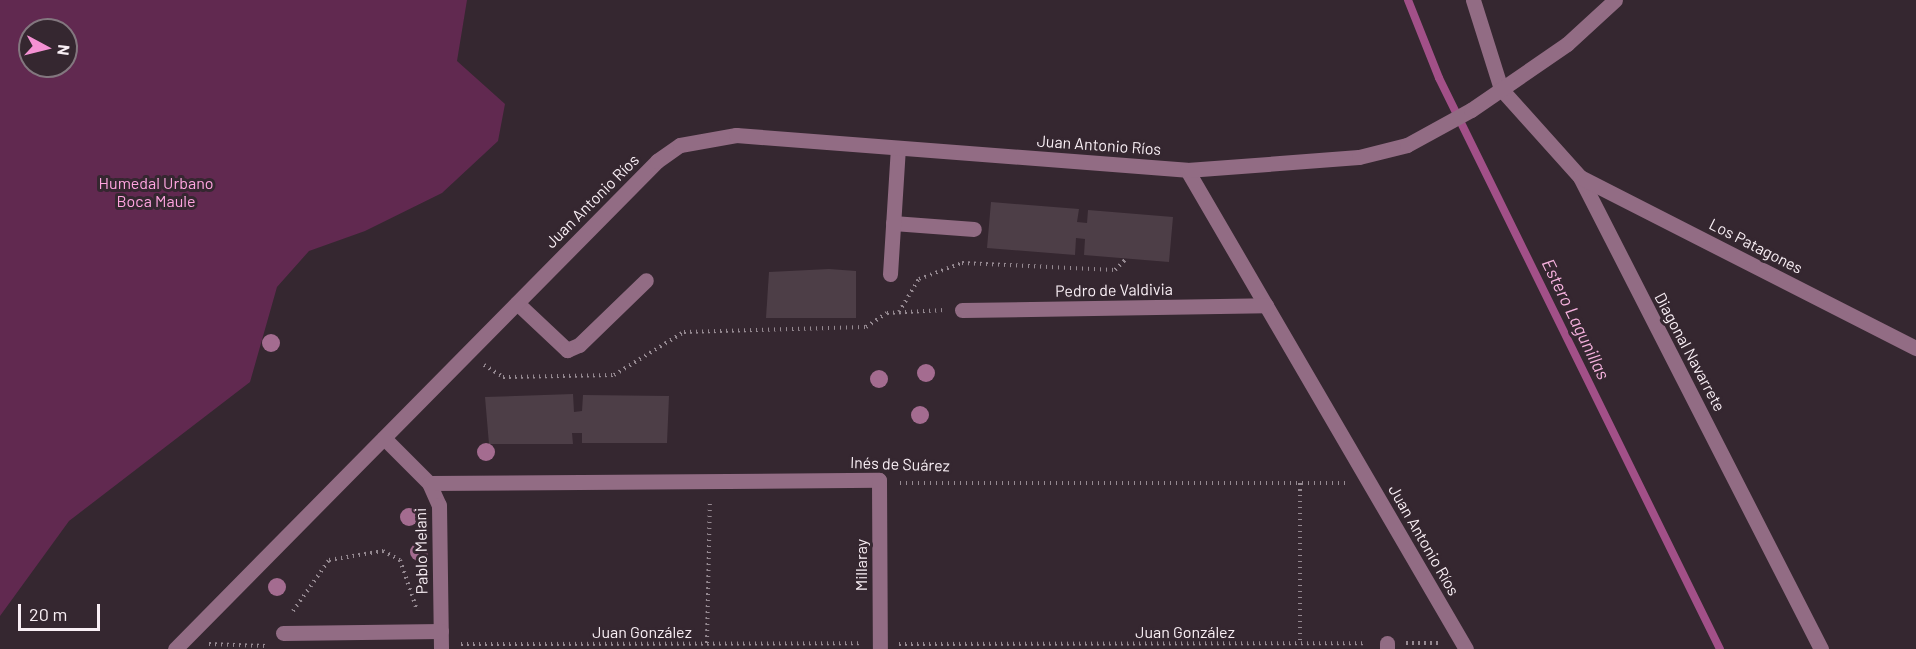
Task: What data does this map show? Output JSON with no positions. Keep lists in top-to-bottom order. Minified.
{"streets":{"street":["Juan Antonio Ríos","Los Patagones","Pedro de Valdivia","Diagonal Navarrete","Inés de Suárez","Pablo Melani","Millaray"],"path":["Juan González"]},"crossings":[["Juan Antonio Ríos","Pedro de Valdivia"],["Juan Antonio Ríos","Diagonal Navarrete"],["Juan Antonio Ríos","Inés de Suárez"],["Juan Antonio Ríos","Pablo Melani"],["Juan Antonio Ríos","Juan González"],["Los Patagones","Diagonal Navarrete"],["Inés de Suárez","Pablo Melani"],["Inés de Suárez","Millaray"],["Pablo Melani","Juan González"]],"water":["Estero Lagunillas"],"parks":["Humedal Urbano Boca Maule"],"scale_bar":"20 m","north":"right"}
